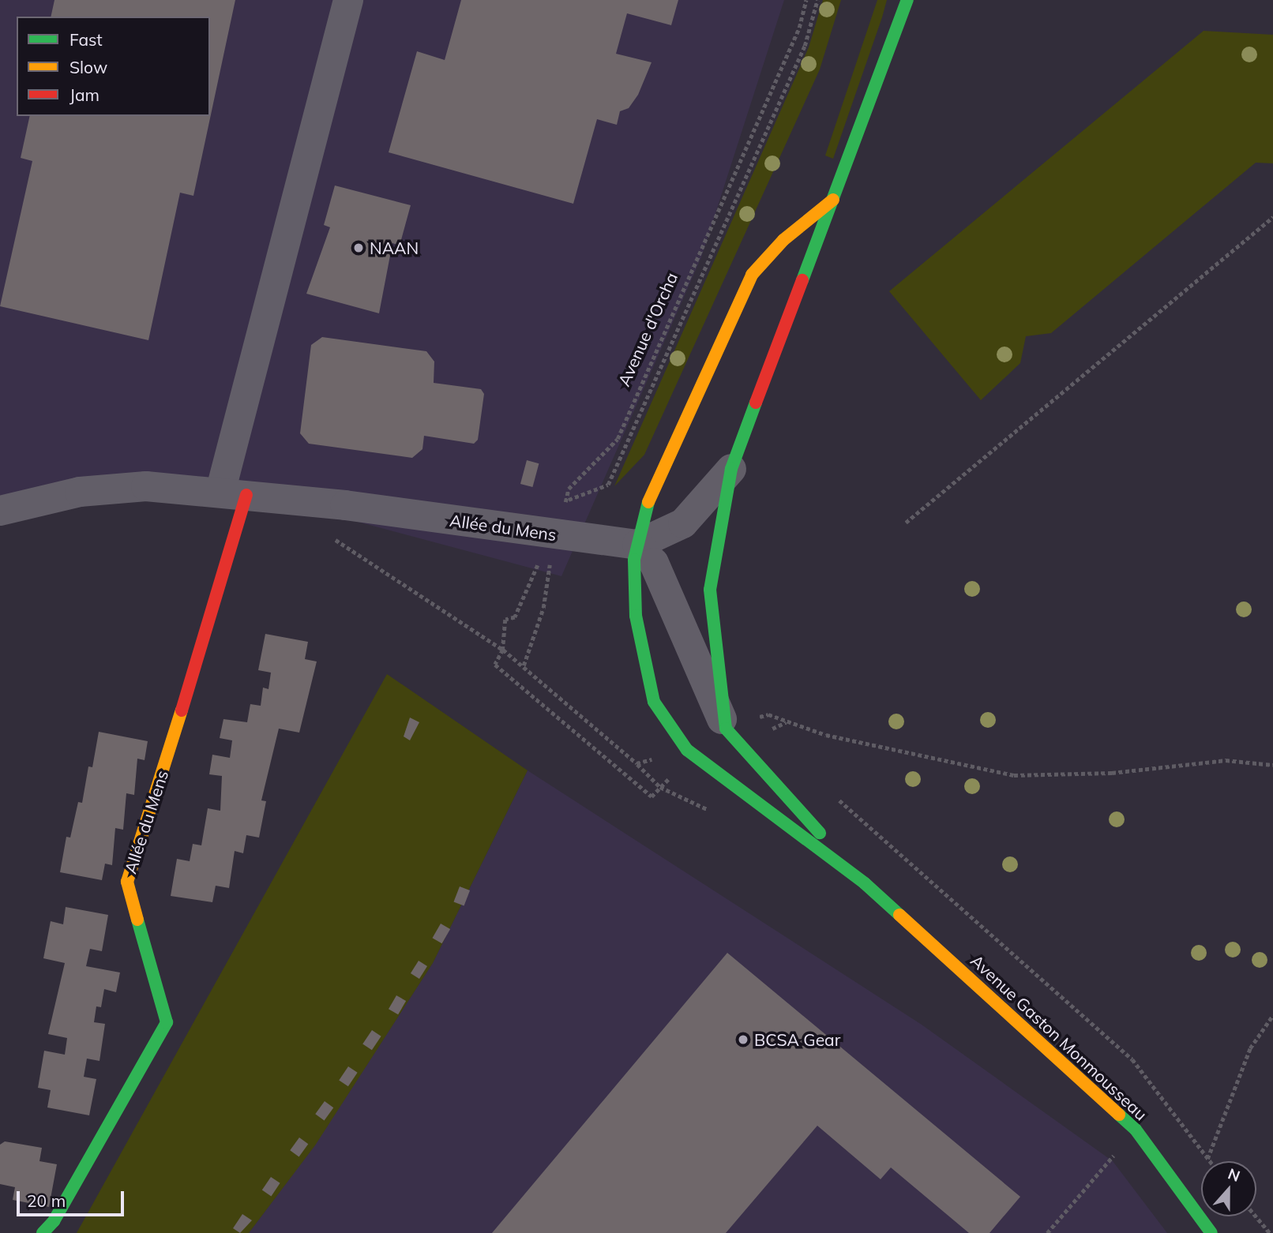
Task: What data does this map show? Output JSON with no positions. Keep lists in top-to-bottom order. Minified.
{"streets":{"main road":["Allée du Mens","Avenue Gaston Monmousseau"],"path":["Avenue d'Orcha"]},"crossings":[["Avenue d'Orcha","Allée du Mens"]],"places":["NAAN","BCSA Gear"],"legend":["Fast","Slow","Jam"],"scale_bar":"20 m","north":"top"}
